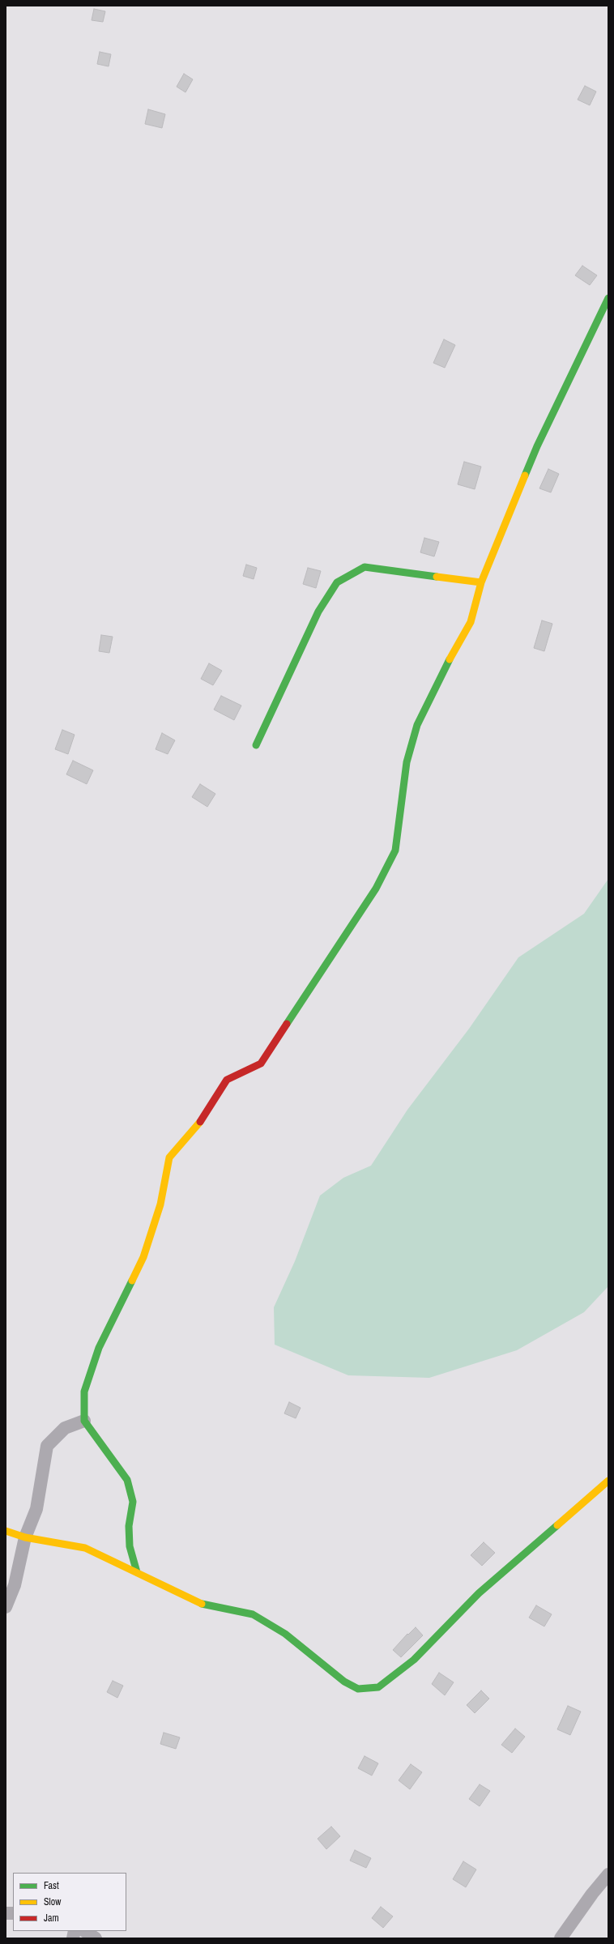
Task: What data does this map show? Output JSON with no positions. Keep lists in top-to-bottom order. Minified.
{"legend":["Fast","Slow","Jam"]}
